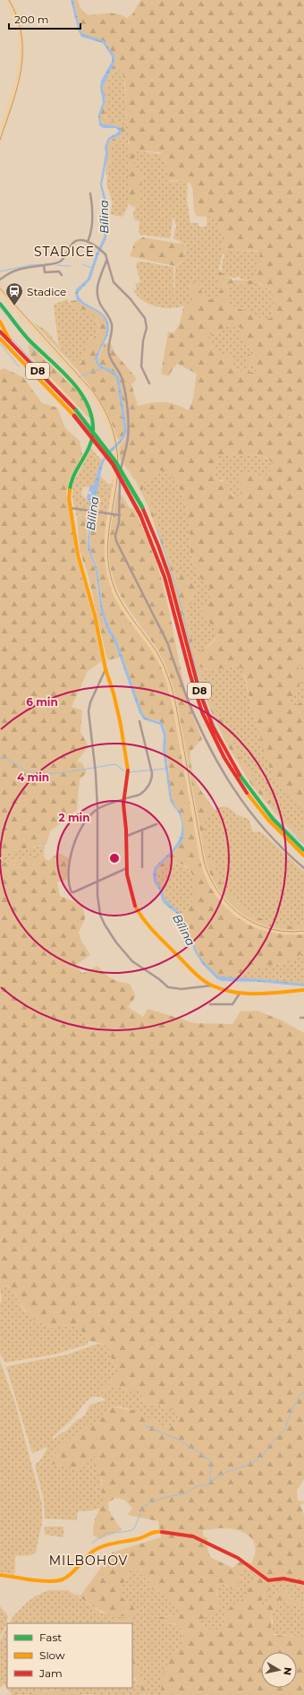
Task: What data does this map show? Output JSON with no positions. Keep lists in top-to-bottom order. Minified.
{"streets":{"main road":["D8"]},"districts":["STADICE","MILBOHOV"],"water":["Bílina"],"places":{"station":["Stadice"]},"legend":["Fast","Slow","Jam"],"scale_bar":"200 m","north":"right","rings":["6 min","4 min","2 min"]}
